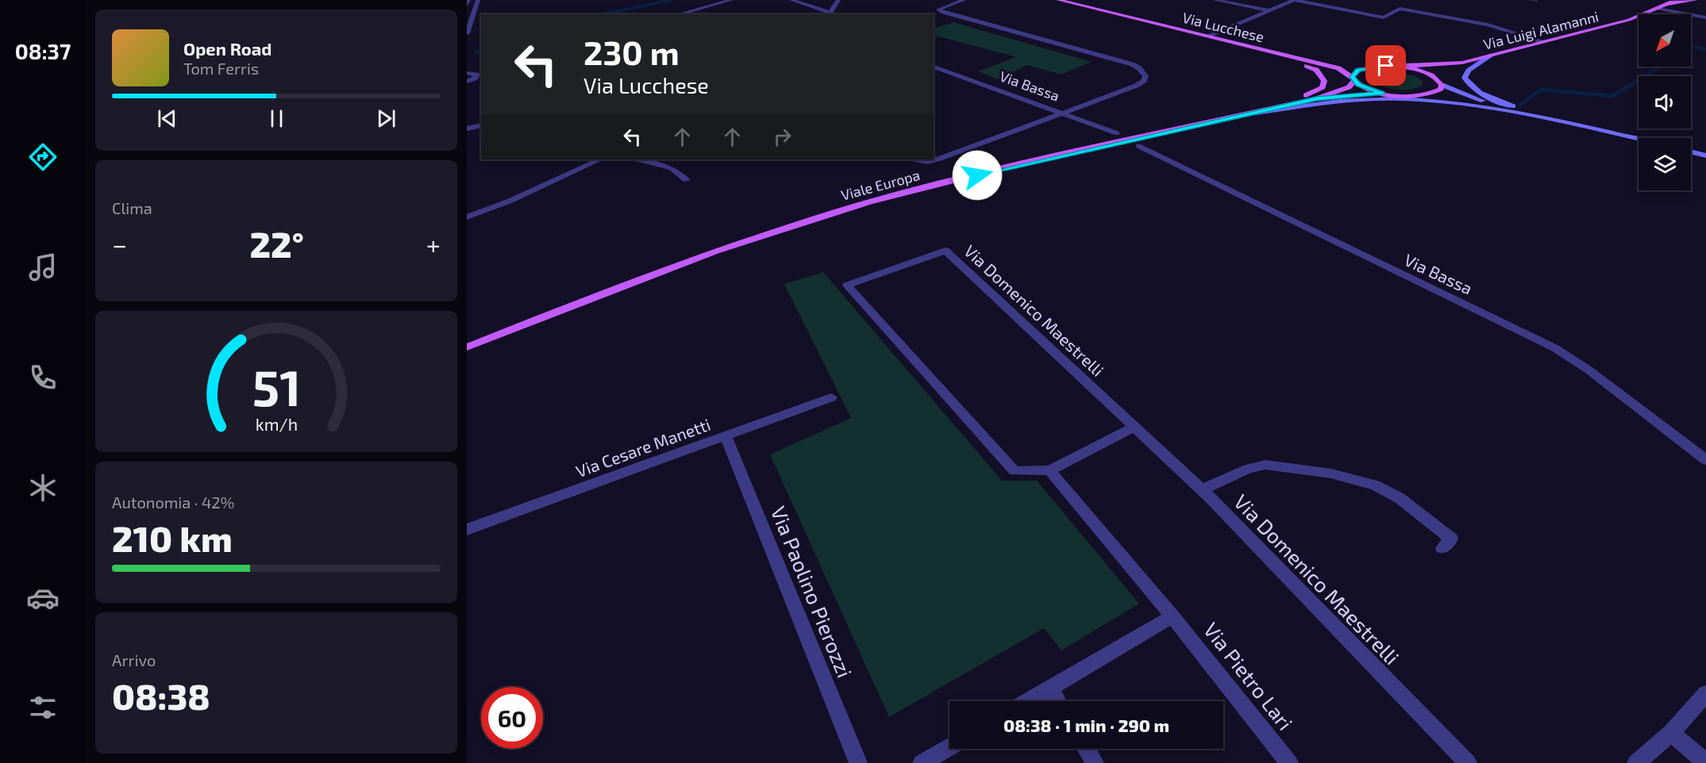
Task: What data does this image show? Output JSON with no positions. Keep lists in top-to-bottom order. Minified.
{"streets":{"main road":["Via Lucchese","Via Luigi Alamanni","Viale Europa"],"street":["Via Bassa","Via Domenico Maestrelli","Via Cesare Manetti","Via Paolino Pierozzi","Via Pietro Lari"]},"crossings":[["Via Lucchese","Via Luigi Alamanni"],["Via Lucchese","Viale Europa"],["Via Domenico Maestrelli","Via Pietro Lari"],["Via Cesare Manetti","Via Paolino Pierozzi"]],"north":"bottom left","page":{"tabs":"08:37","turn":["230 m","Via Lucchese"],"song":["Open Road","Tom Ferris"],"tile":["Clima",["Autonomia · 42%","210 km"],["Arrivo","08:38"]],"heat":["−","22°","+"],"limit":"60","trip":"08:38 · 1 min · 290 m","gauge":["51","km/h"]}}
